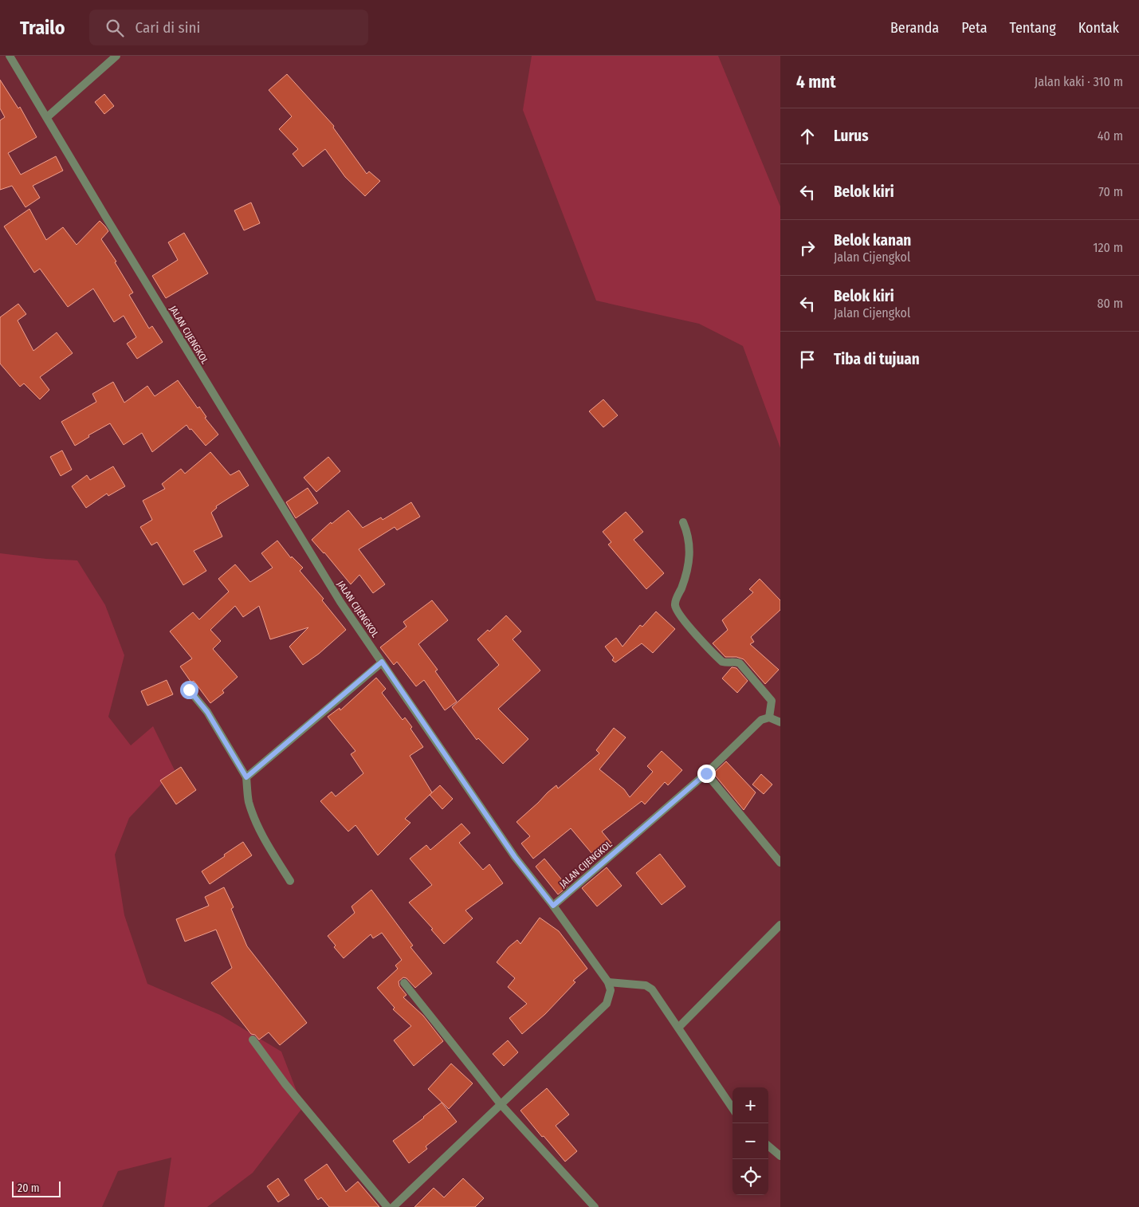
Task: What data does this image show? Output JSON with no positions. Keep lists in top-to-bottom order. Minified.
{"streets":{"street":["JALAN CIJENGKOL"]},"scale_bar":"20 m","page":{"header":"Trailo","search":"Cari di sini","nav":["Beranda","Peta","Tentang","Kontak"],"heading":["4 mnt","Jalan kaki · 310 m"],"list":[["Lurus","40 m"],["Belok kiri","70 m"],["Belok kanan","Jalan Cijengkol","120 m"],["Belok kiri","Jalan Cijengkol","80 m"],"Tiba di tujuan"],"map_buttons":["+","−"],"scale":"20 m"}}
